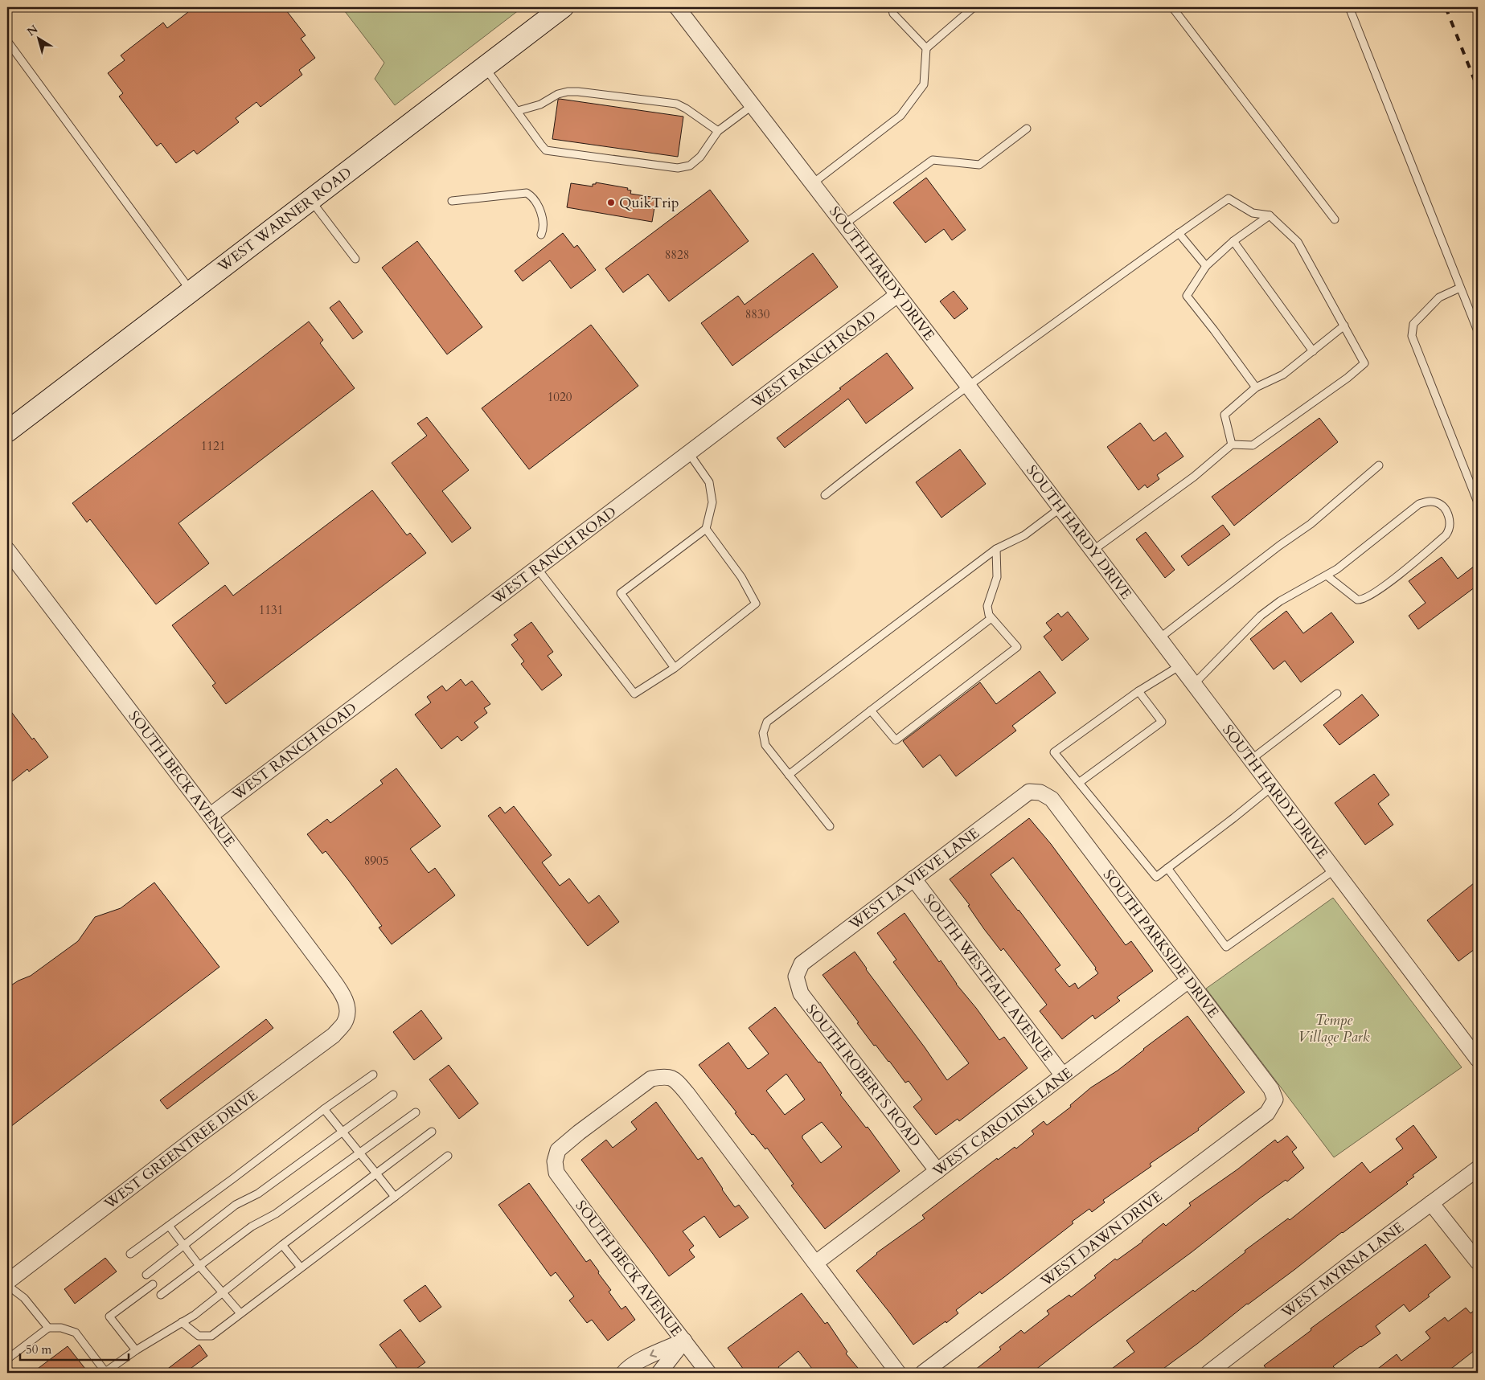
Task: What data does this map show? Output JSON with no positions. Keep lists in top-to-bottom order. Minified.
{"streets":{"main road":["WEST WARNER ROAD"],"street":["SOUTH HARDY DRIVE","WEST RANCH ROAD","SOUTH BECK AVENUE","WEST LA VIEVE LANE","SOUTH PARKSIDE DRIVE","SOUTH WESTFALL AVENUE","SOUTH ROBERTS ROAD","WEST CAROLINE LANE","WEST GREENTREE DRIVE","WEST DAWN DRIVE","WEST MYRNA LANE"]},"crossings":[["SOUTH HARDY DRIVE","WEST RANCH ROAD"],["WEST RANCH ROAD","SOUTH BECK AVENUE"],["SOUTH BECK AVENUE","WEST CAROLINE LANE"],["SOUTH BECK AVENUE","WEST GREENTREE DRIVE"],["WEST LA VIEVE LANE","SOUTH PARKSIDE DRIVE"],["WEST LA VIEVE LANE","SOUTH WESTFALL AVENUE"],["WEST LA VIEVE LANE","SOUTH ROBERTS ROAD"],["SOUTH PARKSIDE DRIVE","WEST CAROLINE LANE"],["SOUTH PARKSIDE DRIVE","WEST DAWN DRIVE"],["SOUTH WESTFALL AVENUE","WEST CAROLINE LANE"],["SOUTH ROBERTS ROAD","WEST CAROLINE LANE"]],"parks":["Tempe Village Park"],"places":["QuikTrip"],"house_numbers":["8828","8830","1020","1121","1131","8905"],"scale_bar":"50 m","north":"top left"}
